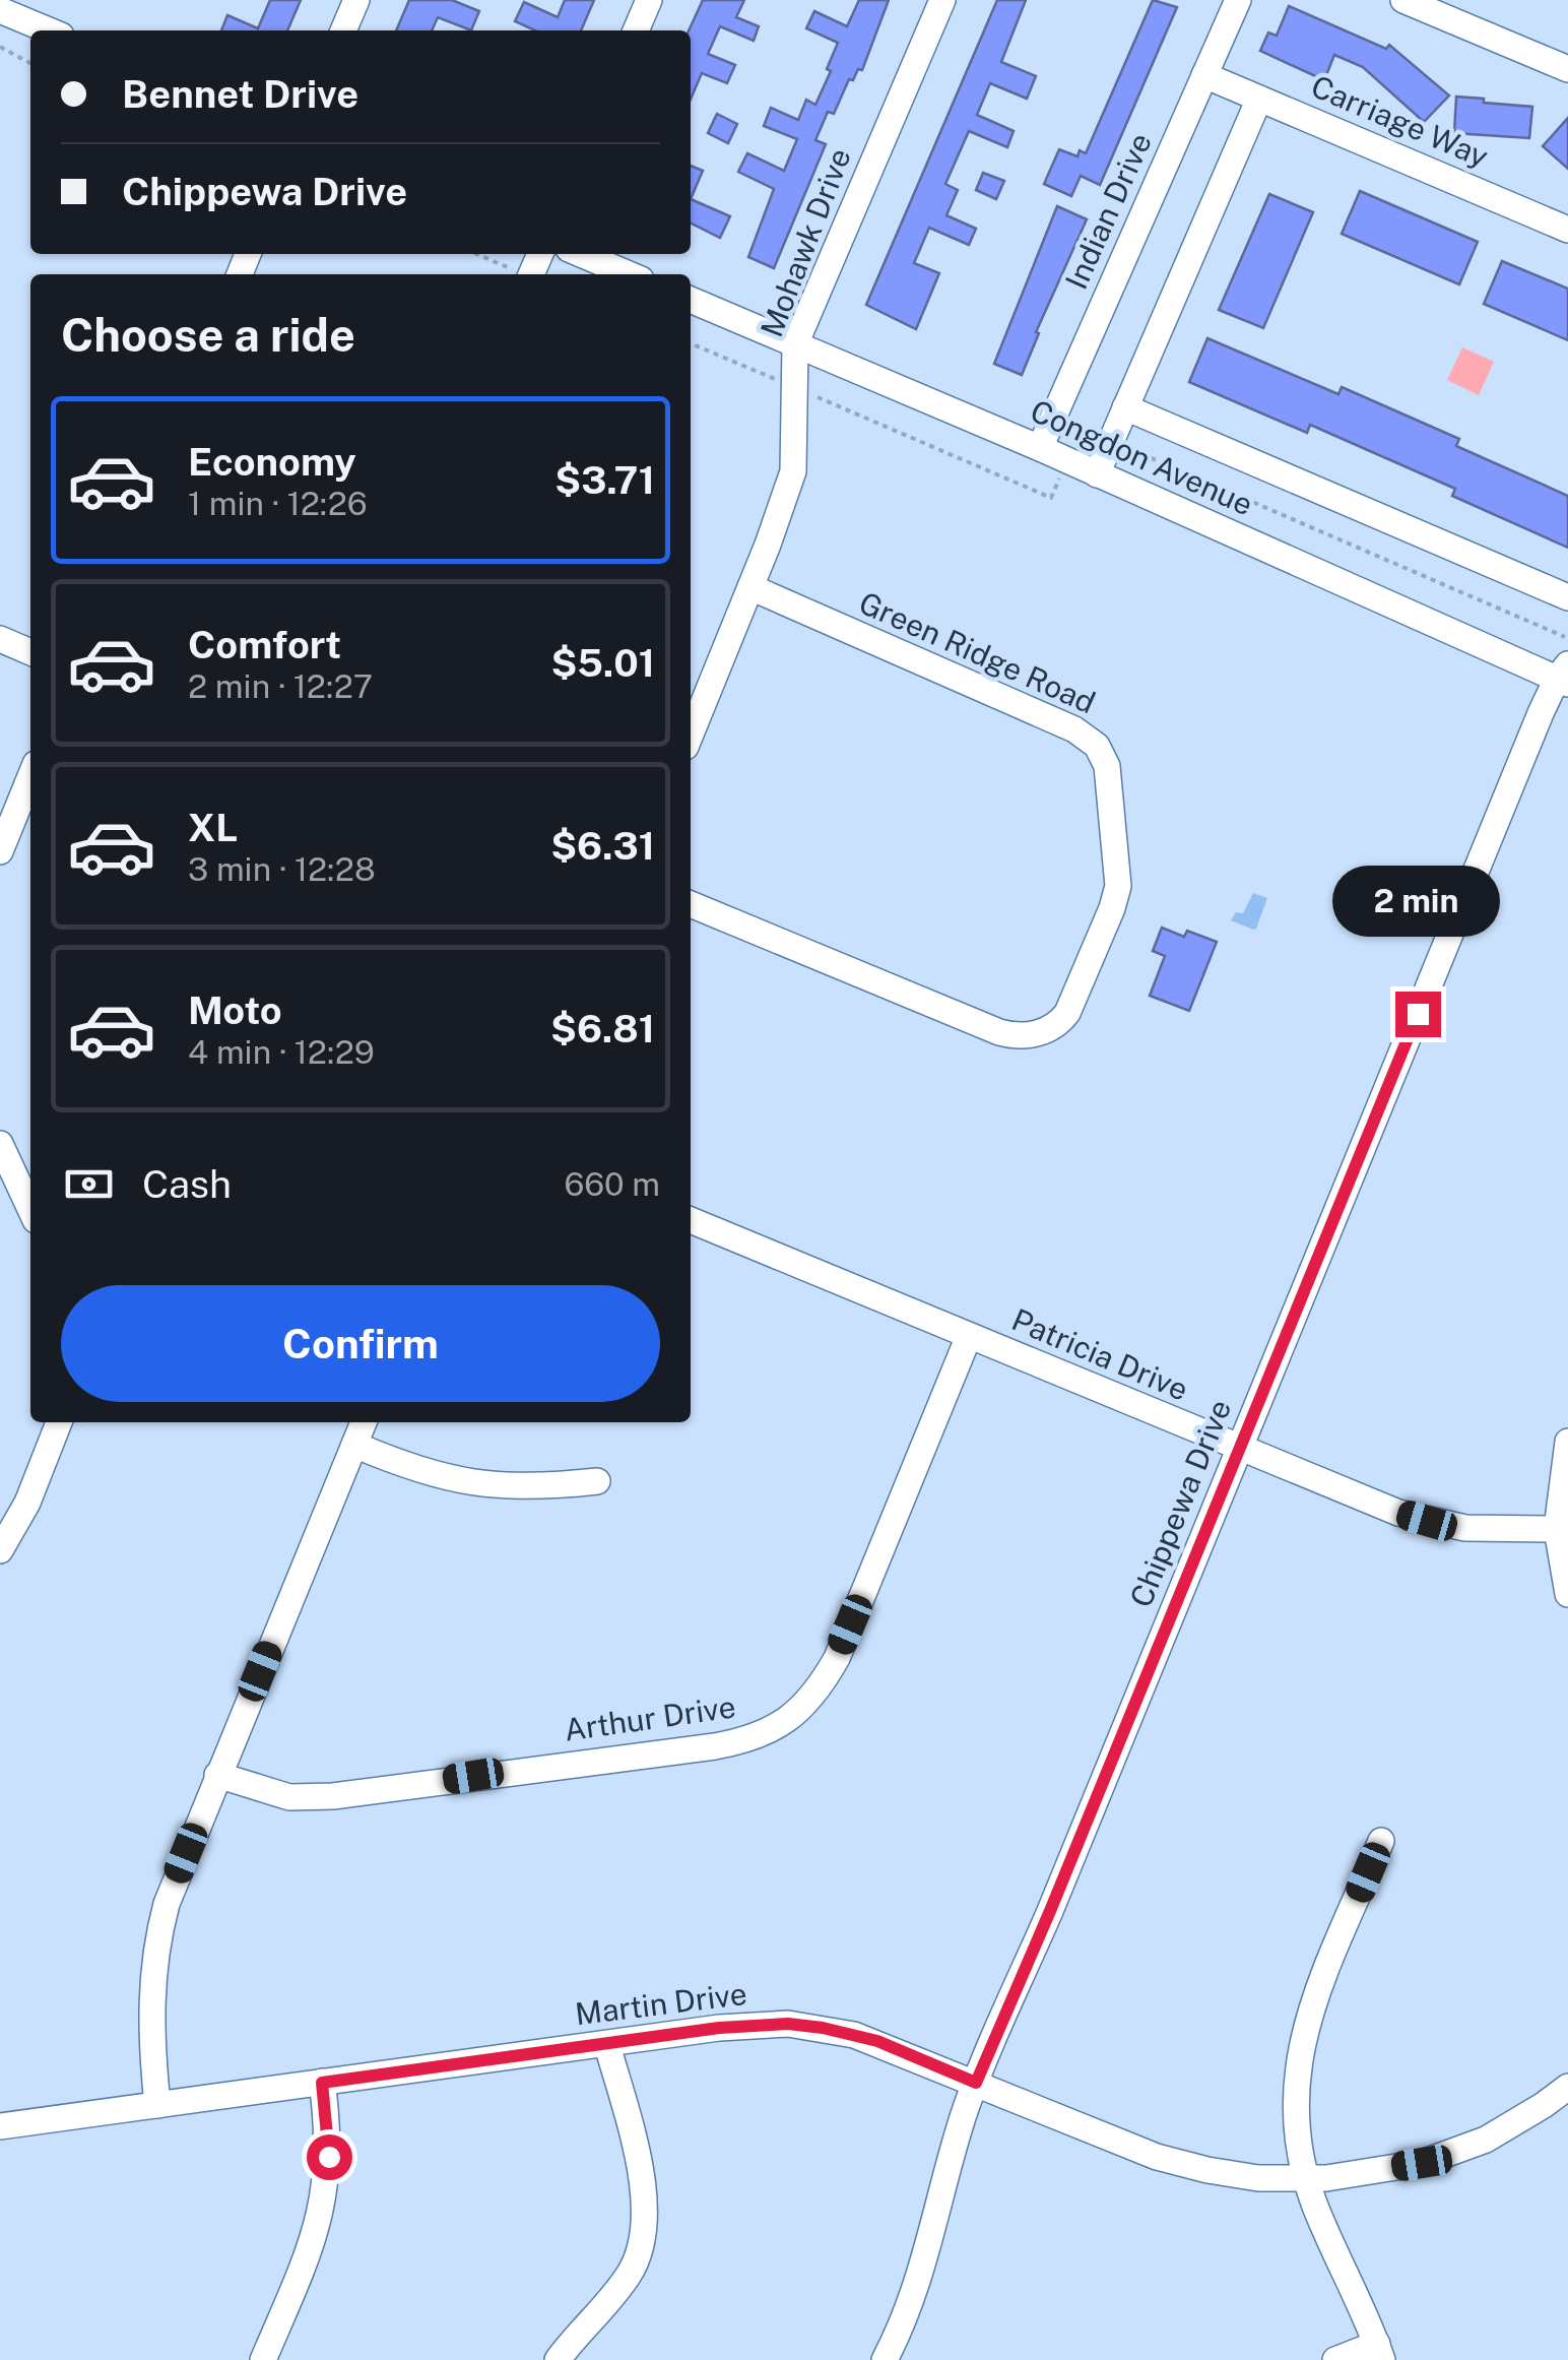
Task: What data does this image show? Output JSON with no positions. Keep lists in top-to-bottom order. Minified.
{"streets":{"street":["Carriage Way","Indian Drive","Mohawk Drive","Congdon Avenue","Green Ridge Road","Patricia Drive","Chippewa Drive","Arthur Drive","Martin Drive"]},"crossings":[["Carriage Way","Indian Drive"],["Indian Drive","Congdon Avenue"],["Mohawk Drive","Congdon Avenue"],["Mohawk Drive","Green Ridge Road"],["Congdon Avenue","Chippewa Drive"],["Patricia Drive","Chippewa Drive"],["Patricia Drive","Arthur Drive"],["Chippewa Drive","Martin Drive"]],"page":{"banner":["Bennet Drive","Chippewa Drive"],"heading":"Choose a ride","list":[{"name":"Economy","note":"1 min · 12:26","value":"$3.71"},{"name":"Comfort","note":"2 min · 12:27","value":"$5.01"},{"name":"XL","note":"3 min · 12:28","value":"$6.31"},{"name":"Moto","note":"4 min · 12:29","value":"$6.81"}],"bubble":"2 min","pay":["Cash","660 m"],"buttons":"Confirm"}}
